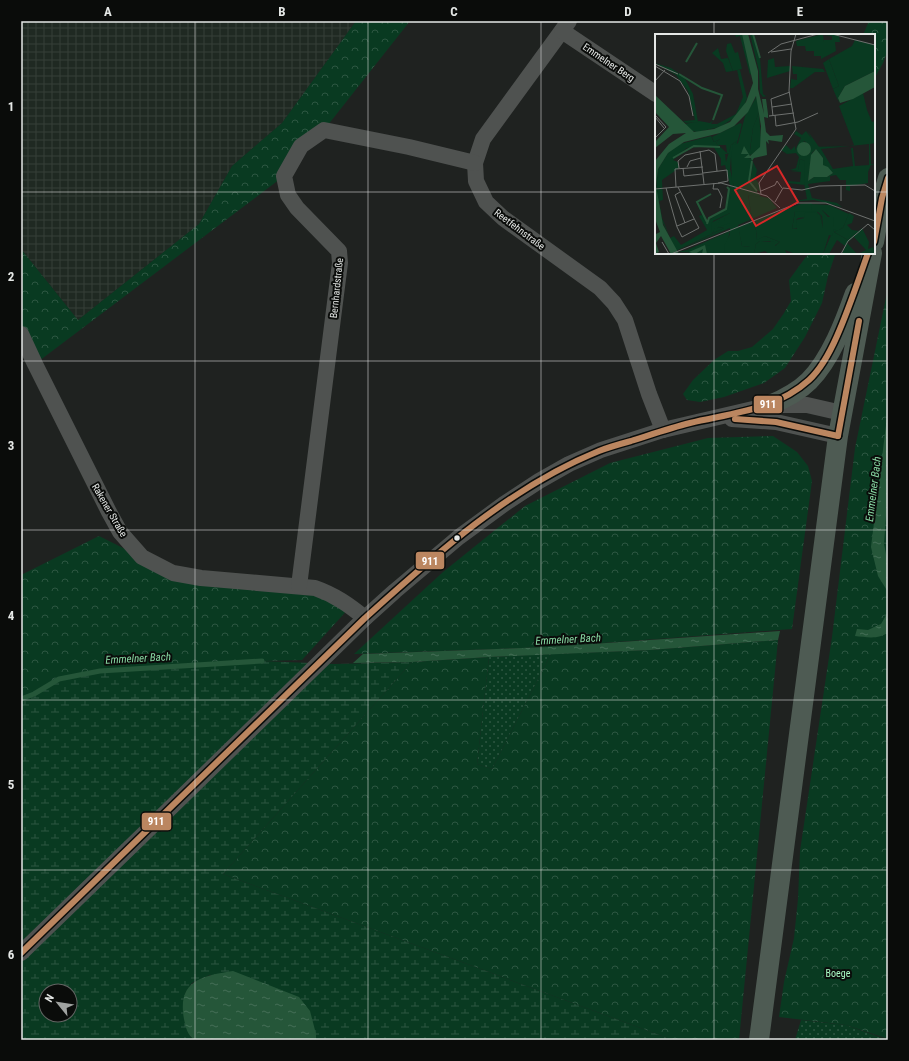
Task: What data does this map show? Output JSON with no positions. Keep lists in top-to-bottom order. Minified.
{"streets":{"street":["Emmelner Berg","Reetfehnstraße","Bernhardstraße","Rakener Straße"]},"crossings":[["Emmelner Berg","Reetfehnstraße"],["Reetfehnstraße","Bernhardstraße"],["Bernhardstraße","Rakener Straße"]],"water":["Emmelner Bach"],"parks":["Boege"],"lines":["transit line 911"],"north":"top left","grid":{"columns":["A","B","C","D","E"],"rows":["1","2","3","4","5","6"]}}
